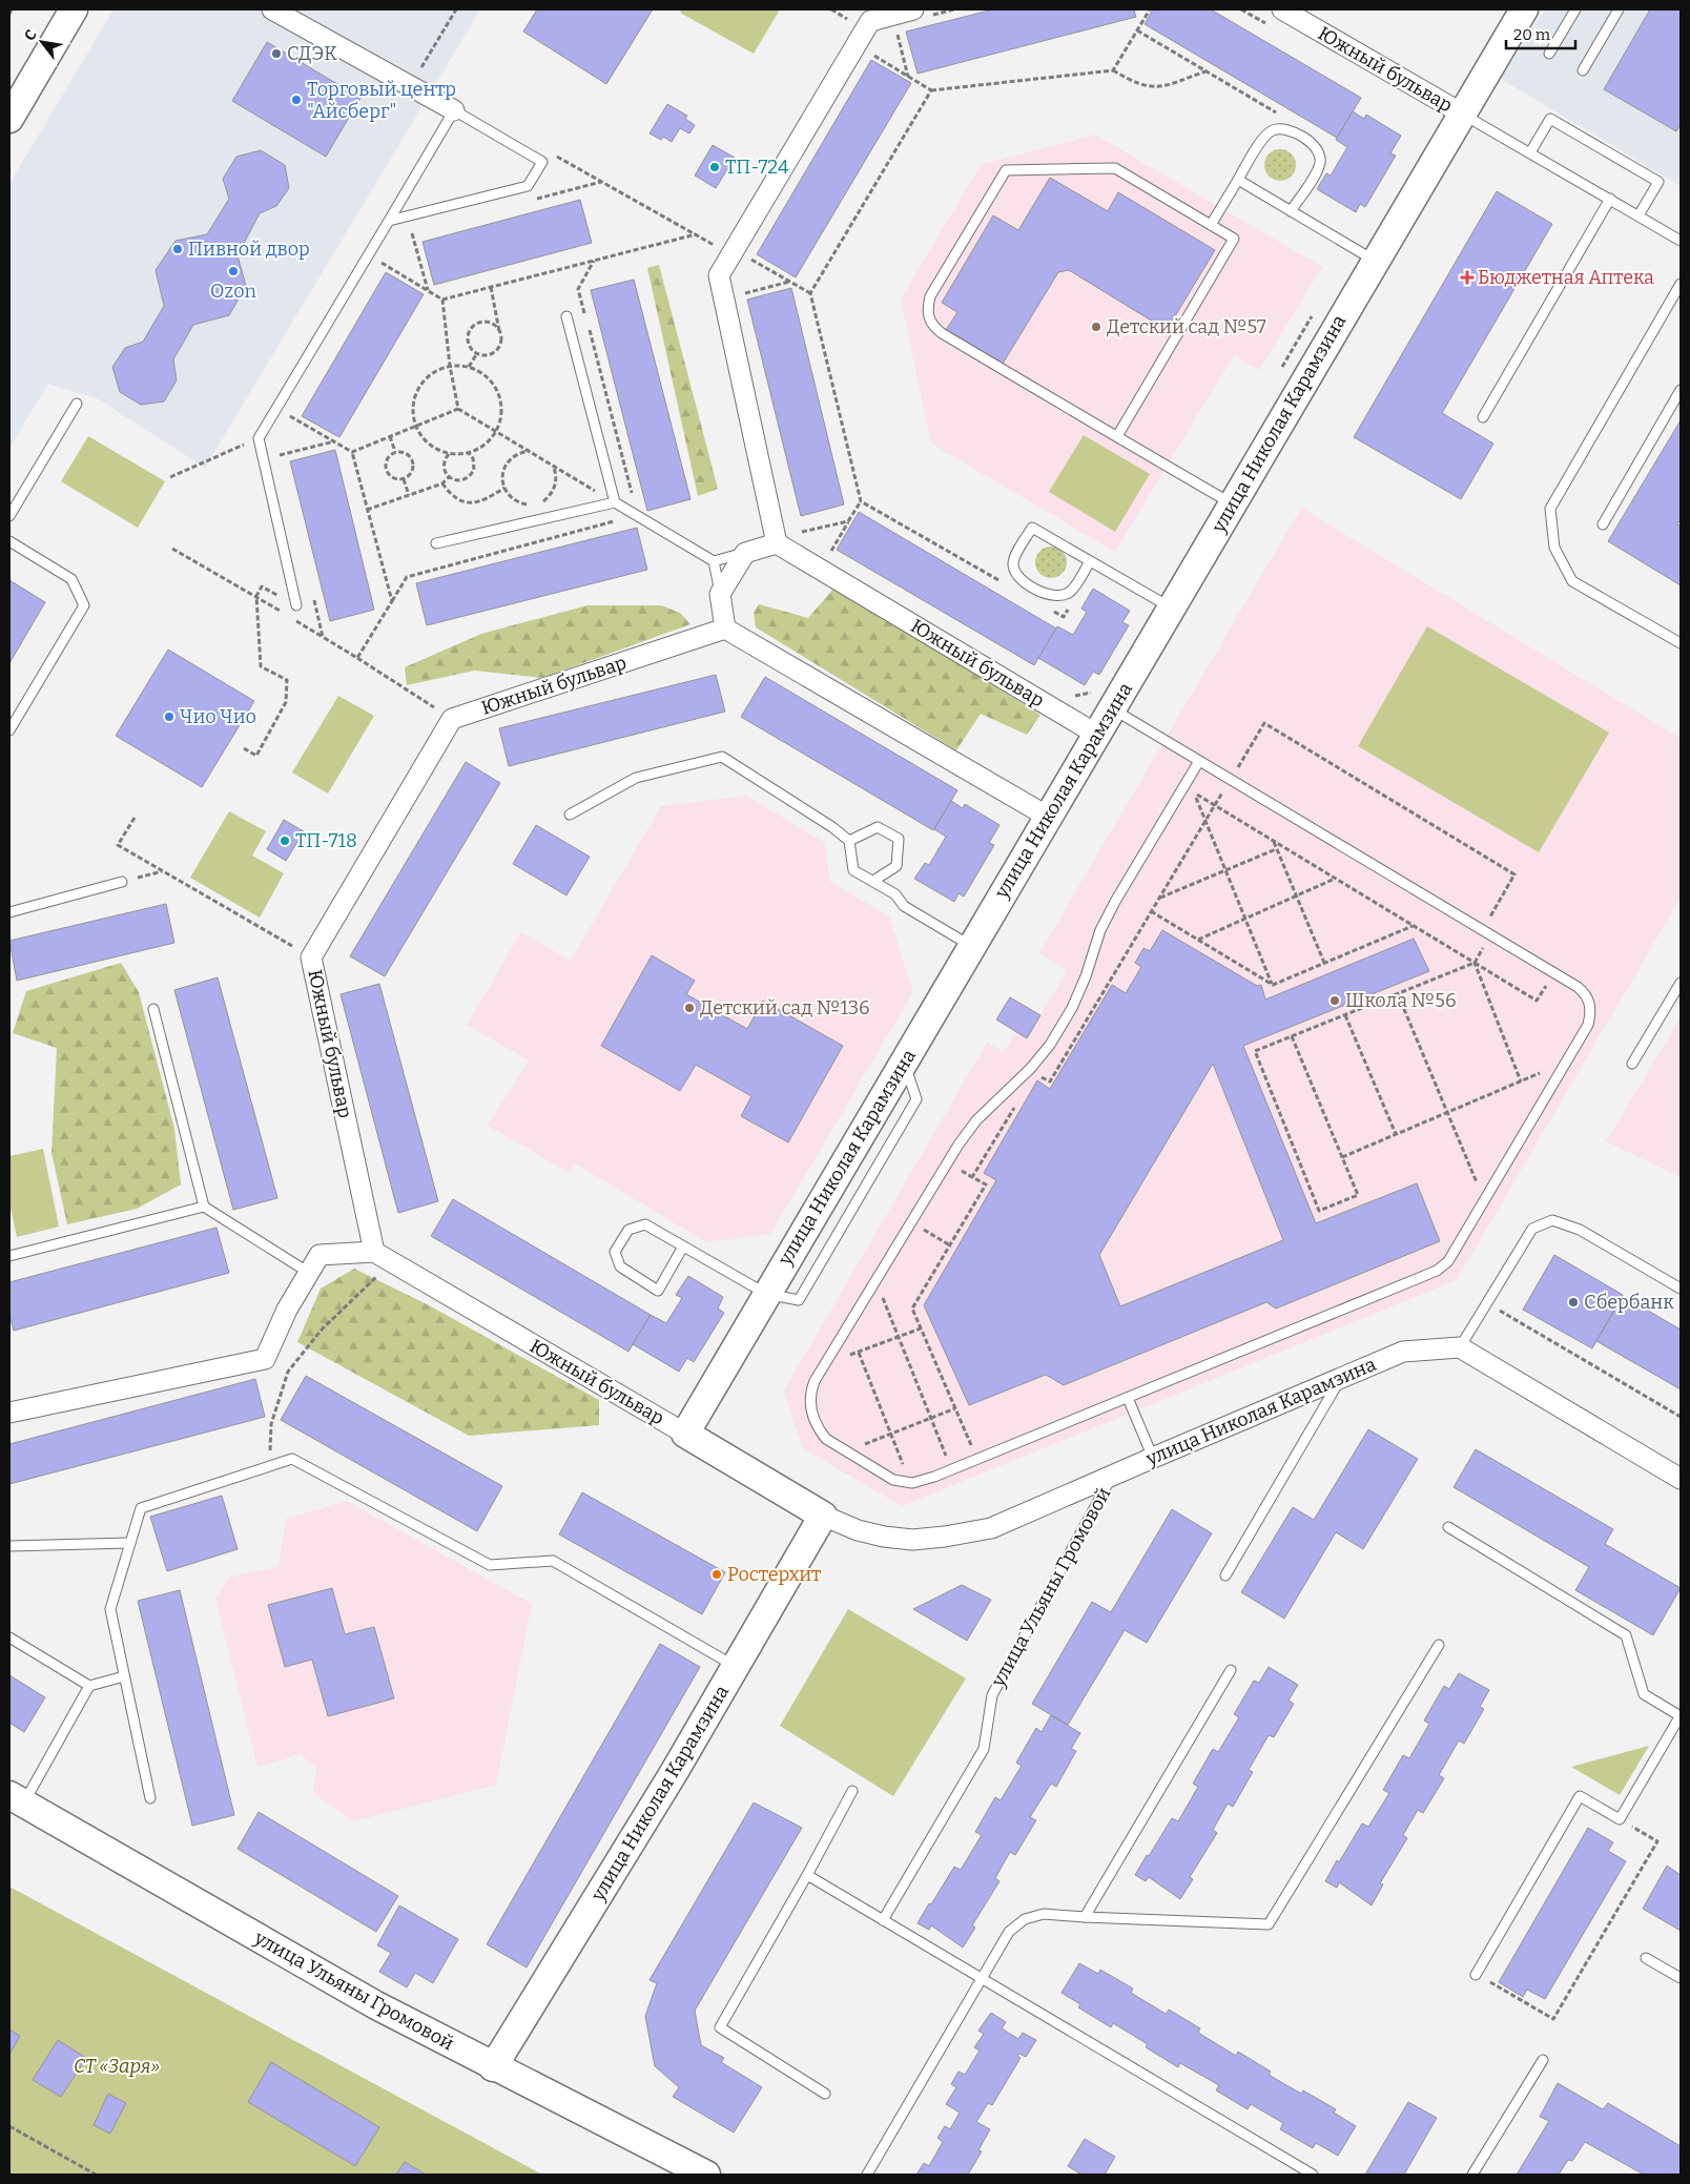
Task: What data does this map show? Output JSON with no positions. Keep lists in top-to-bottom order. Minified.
{"streets":{"street":["Южный бульвар","улица Николая Карамзина","улица Ульяны Громовой"]},"crossings":[["Южный бульвар","улица Николая Карамзина"],["улица Николая Карамзина","улица Ульяны Громовой"]],"parks":["СТ «Заря»"],"places":{"other":["СДЭК","Торговый центр \"Айсберг\"","ТП-724","Пивной двор","Ozon","Детский сад №57","Чио Чио","ТП-718","Школа №56","Детский сад №136","Сбербанк","Ростерхит"],"health":["Бюджетная Аптека"]},"scale_bar":"20 m","north":"top left"}
